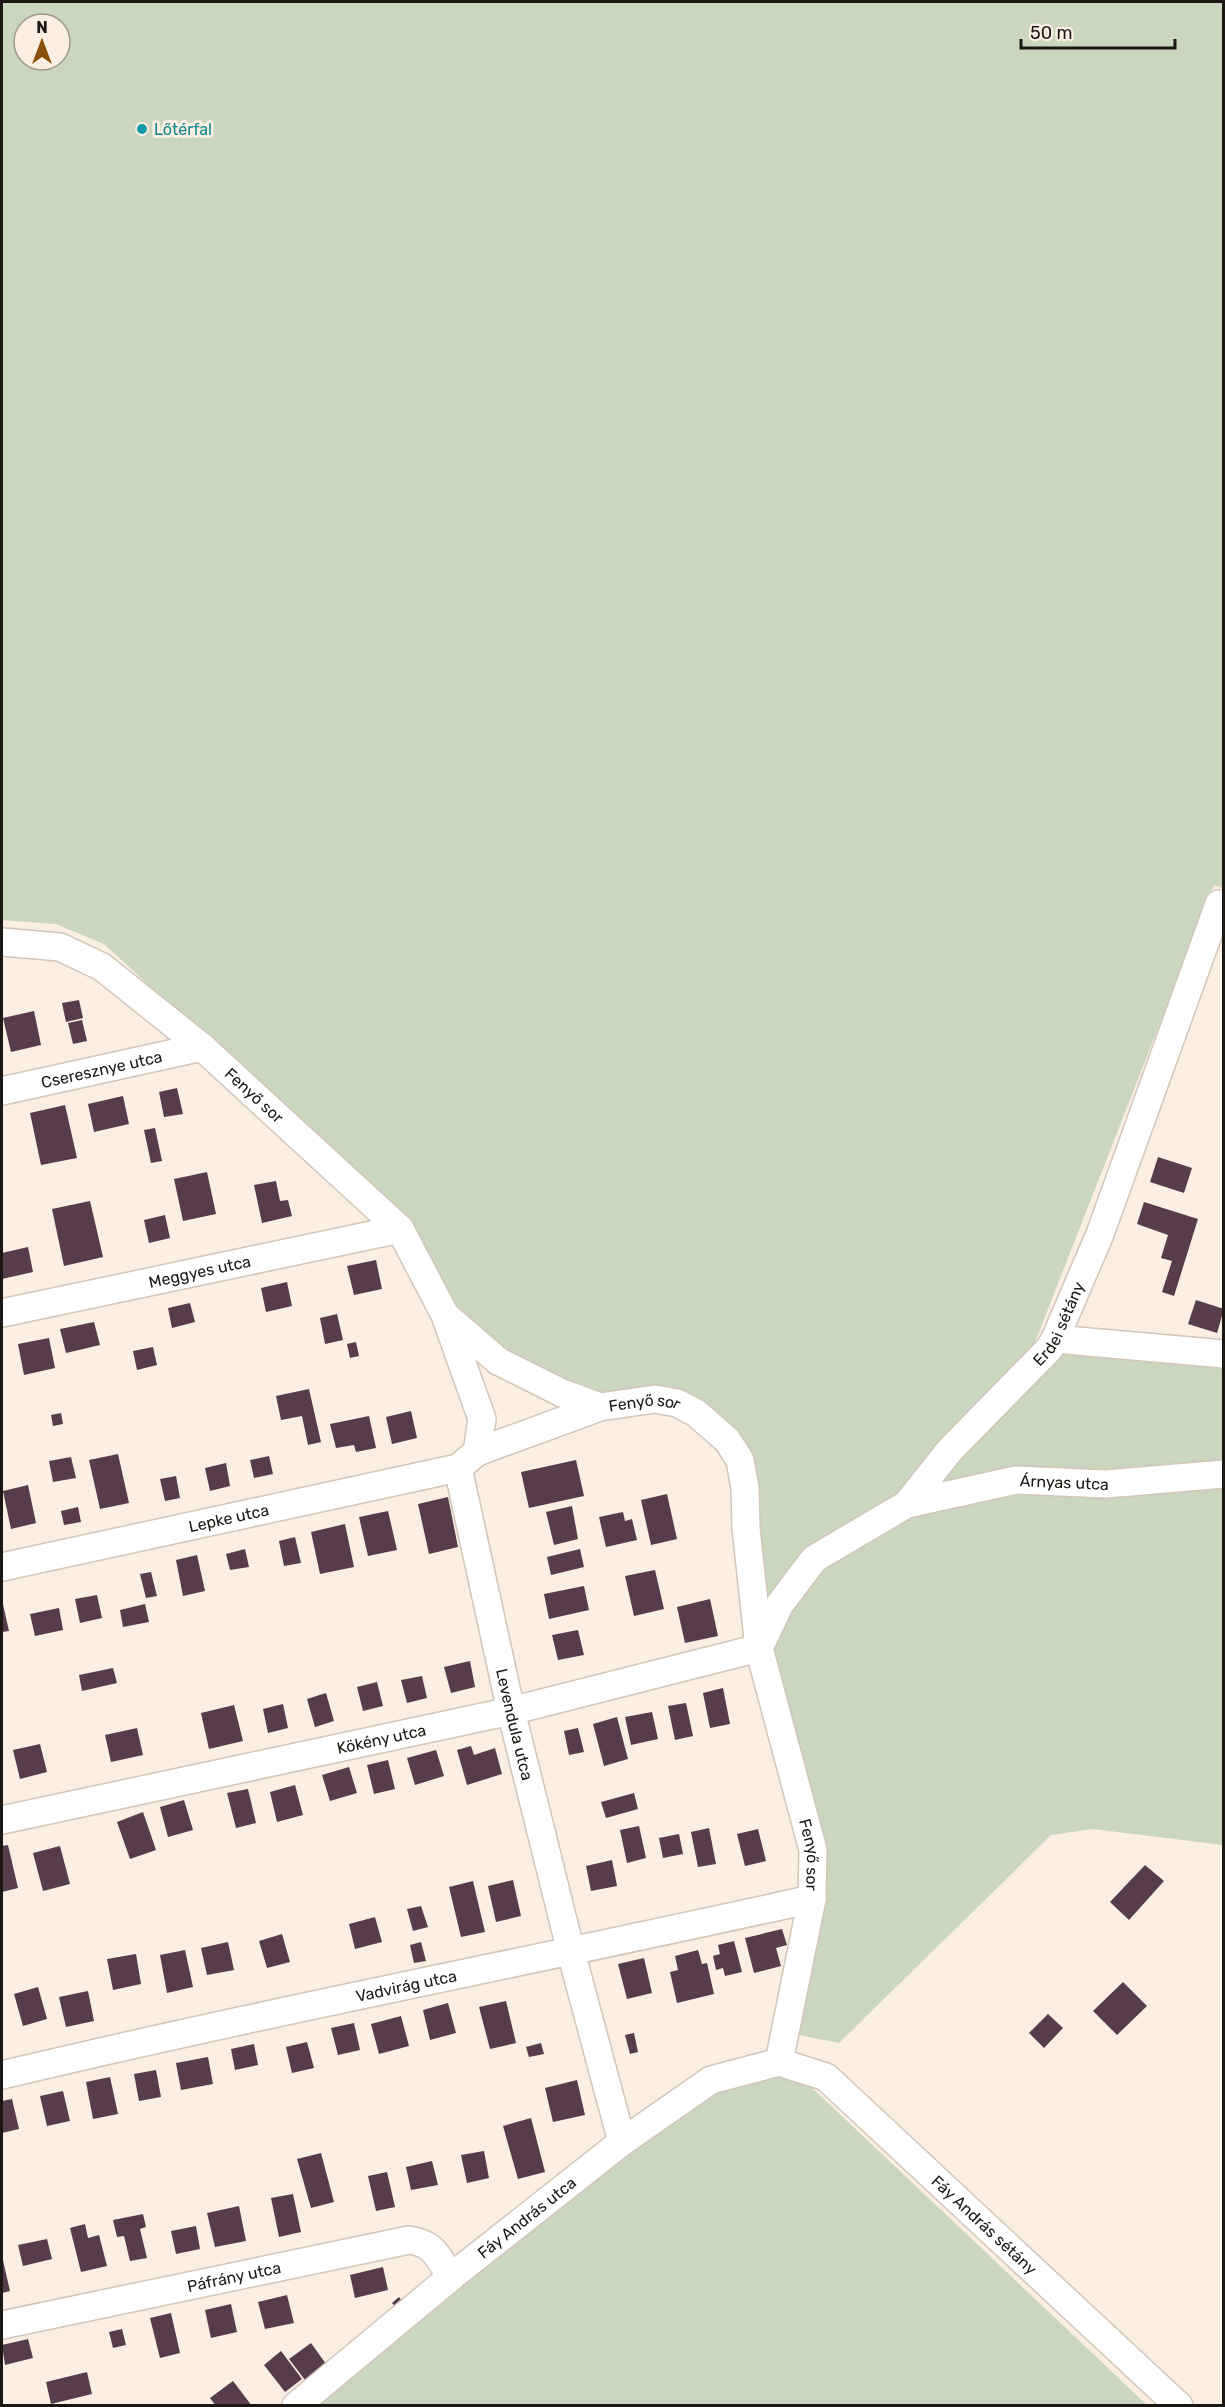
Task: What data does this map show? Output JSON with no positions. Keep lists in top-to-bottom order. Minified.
{"streets":{"street":["Cseresznye utca","Fenyő sor","Meggyes utca","Erdei sétány","Árnyas utca","Lepke utca","Levendula utca","Kökény utca","Vadvirág utca","Fáy András utca","Fáy András sétány","Páfrány utca"]},"crossings":[["Cseresznye utca","Fenyő sor"],["Fenyő sor","Meggyes utca"],["Fenyő sor","Erdei sétány"],["Fenyő sor","Lepke utca"],["Fenyő sor","Levendula utca"],["Fenyő sor","Kökény utca"],["Fenyő sor","Vadvirág utca"],["Fenyő sor","Fáy András utca"],["Fenyő sor","Fáy András sétány"],["Erdei sétány","Árnyas utca"],["Erdei sétány","Kökény utca"],["Lepke utca","Levendula utca"],["Levendula utca","Kökény utca"],["Levendula utca","Vadvirág utca"],["Levendula utca","Fáy András utca"],["Fáy András utca","Fáy András sétány"],["Fáy András utca","Páfrány utca"]],"places":["Lőtérfal"],"scale_bar":"50 m","north":"top"}
